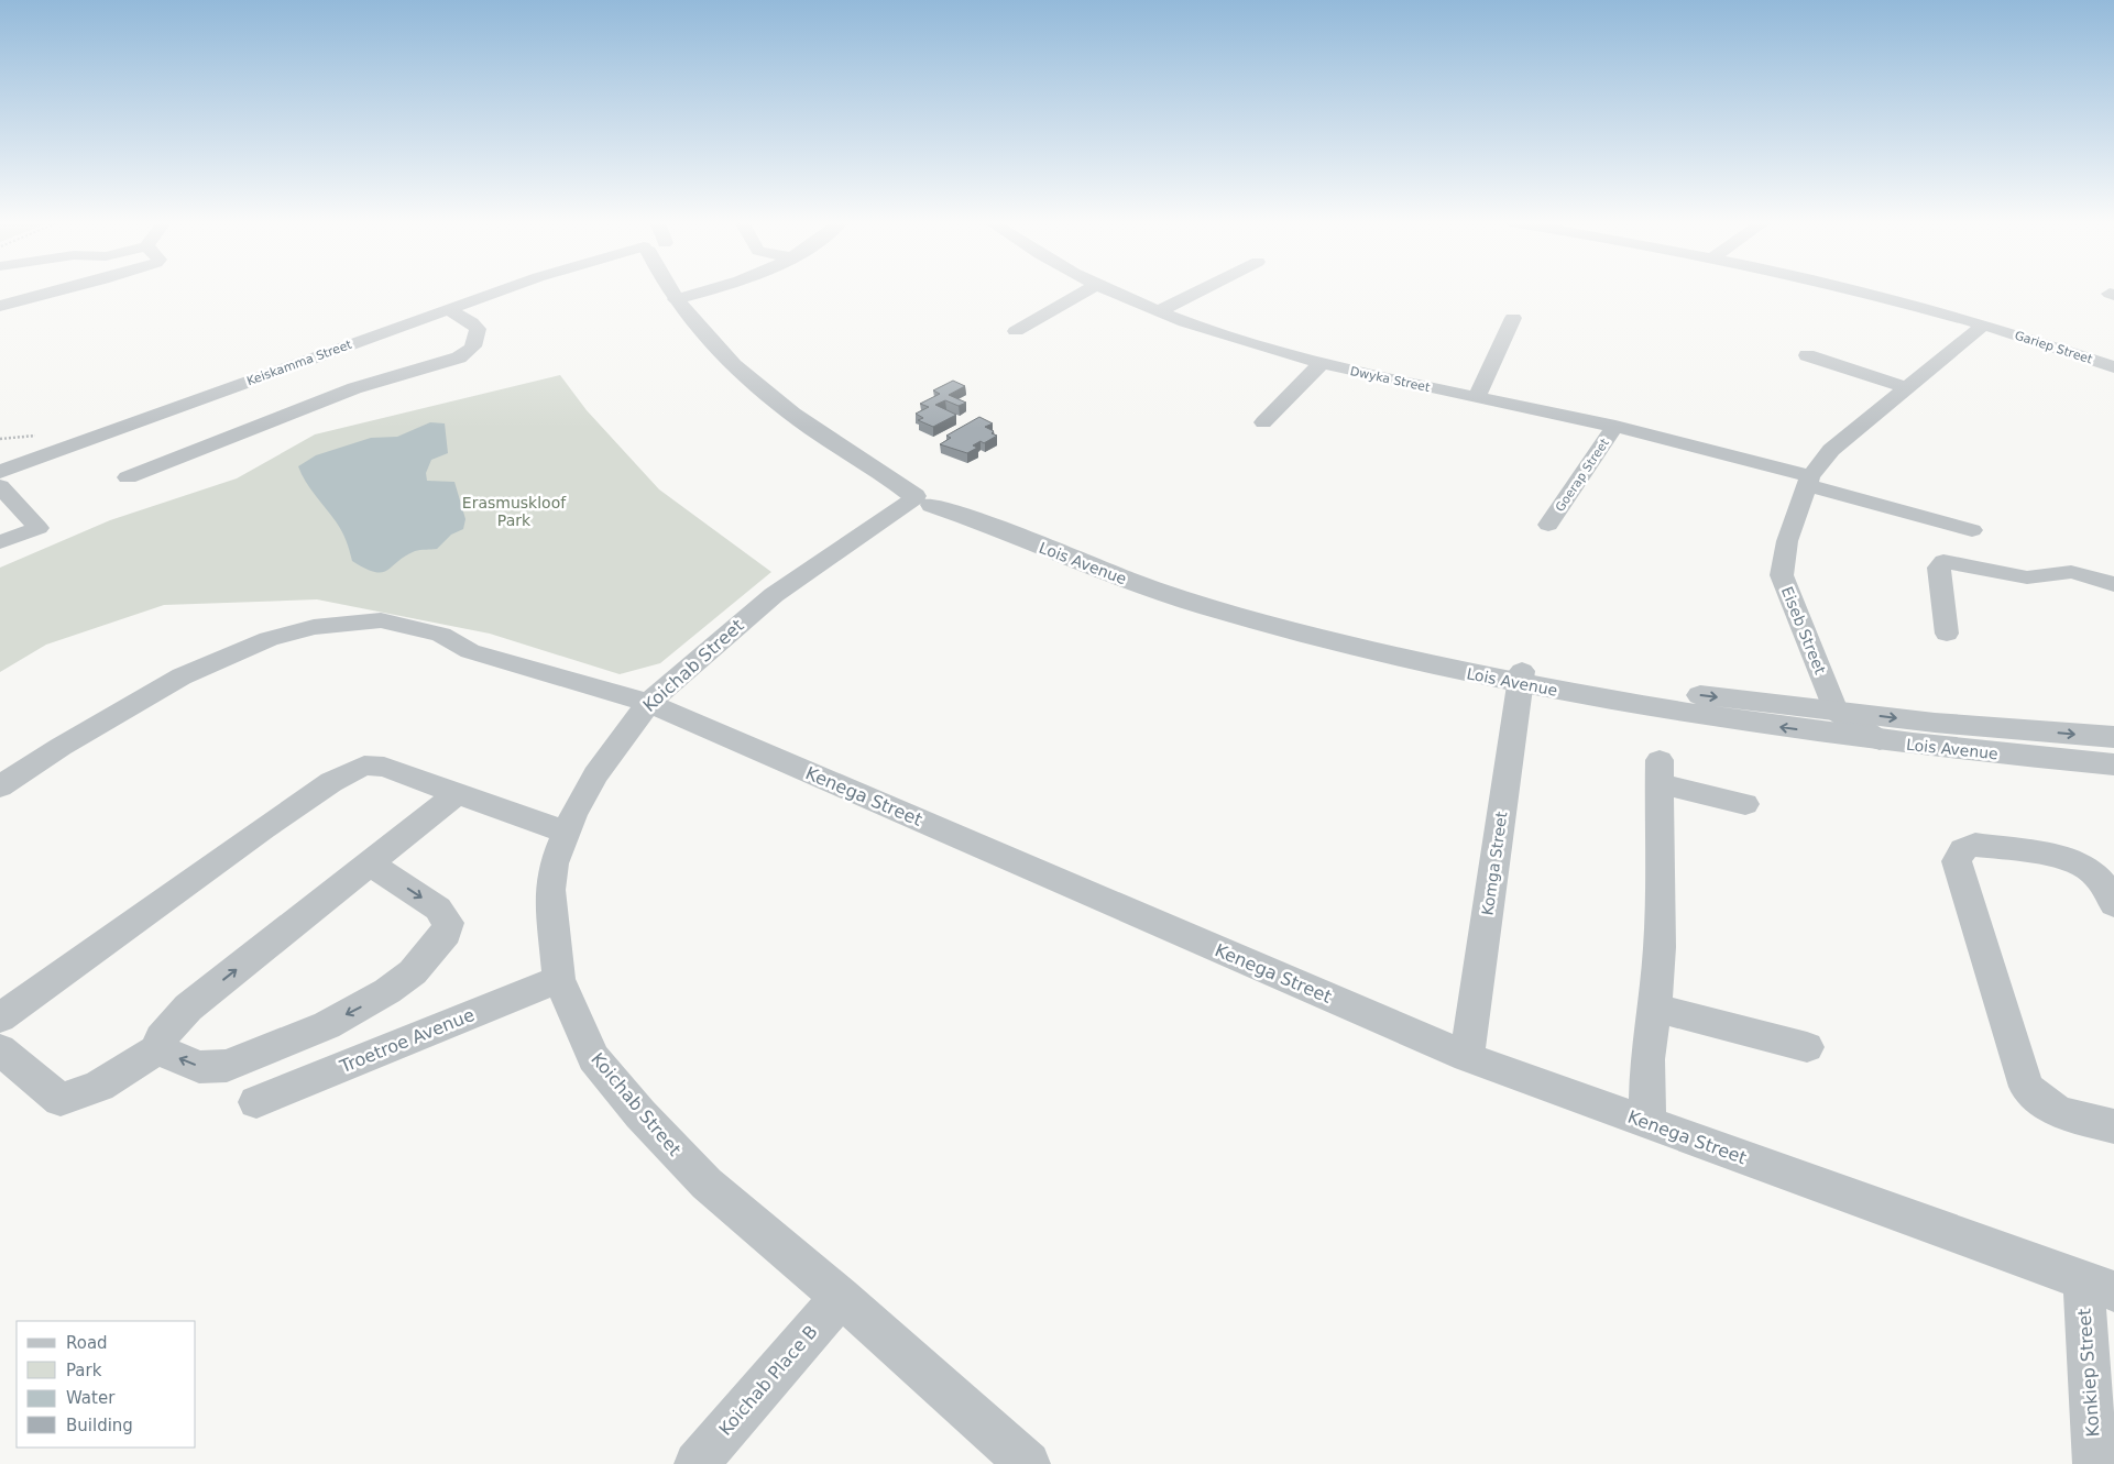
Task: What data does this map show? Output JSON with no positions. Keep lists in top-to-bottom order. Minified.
{"streets":{"street":["Gariep Street","Keiskamma Street","Dwyka Street","Goerap Street","Lois Avenue","Eiseb Street","Koichab Street","Kenega Street","Komga Street","Troetroe Avenue","Konkiep Street","Koichab Place B"]},"crossings":[["Gariep Street","Eiseb Street"],["Dwyka Street","Goerap Street"],["Dwyka Street","Eiseb Street"],["Lois Avenue","Eiseb Street"],["Lois Avenue","Koichab Street"],["Lois Avenue","Komga Street"],["Koichab Street","Kenega Street"],["Koichab Street","Troetroe Avenue"],["Koichab Street","Koichab Place B"],["Kenega Street","Komga Street"],["Kenega Street","Konkiep Street"]],"parks":["Erasmuskloof Park"],"legend":["Road","Park","Water","Building"]}
